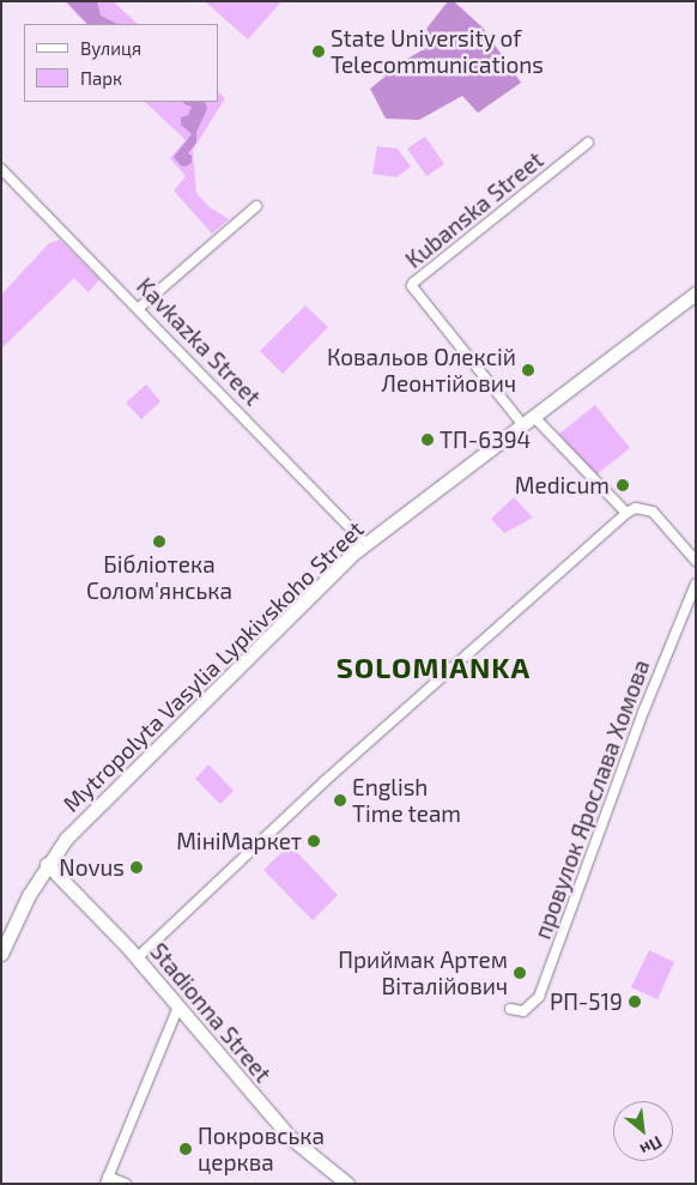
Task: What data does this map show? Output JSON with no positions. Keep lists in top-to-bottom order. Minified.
{"streets":{"main road":["Mytropolyta Vasylia Lypkivskoho Street","Stadionna Street"],"street":["Kubanska Street","Kavkazka Street","провулок Ярослава Хомова"]},"crossings":[["Kubanska Street","Mytropolyta Vasylia Lypkivskoho Street"],["Kavkazka Street","Mytropolyta Vasylia Lypkivskoho Street"],["Mytropolyta Vasylia Lypkivskoho Street","Stadionna Street"]],"districts":["SOLOMIANKA"],"places":["State University of Telecommunications","Ковальов Олексій Леонтійович","ТП-6394","Medicum","Бібліотека Солом'янська","English Time team","МініМаркет","Novus","Приймак Артем Віталійович","РП-519","Покровська церква"],"legend":["Вулиця","Парк"],"north":"bottom right"}
